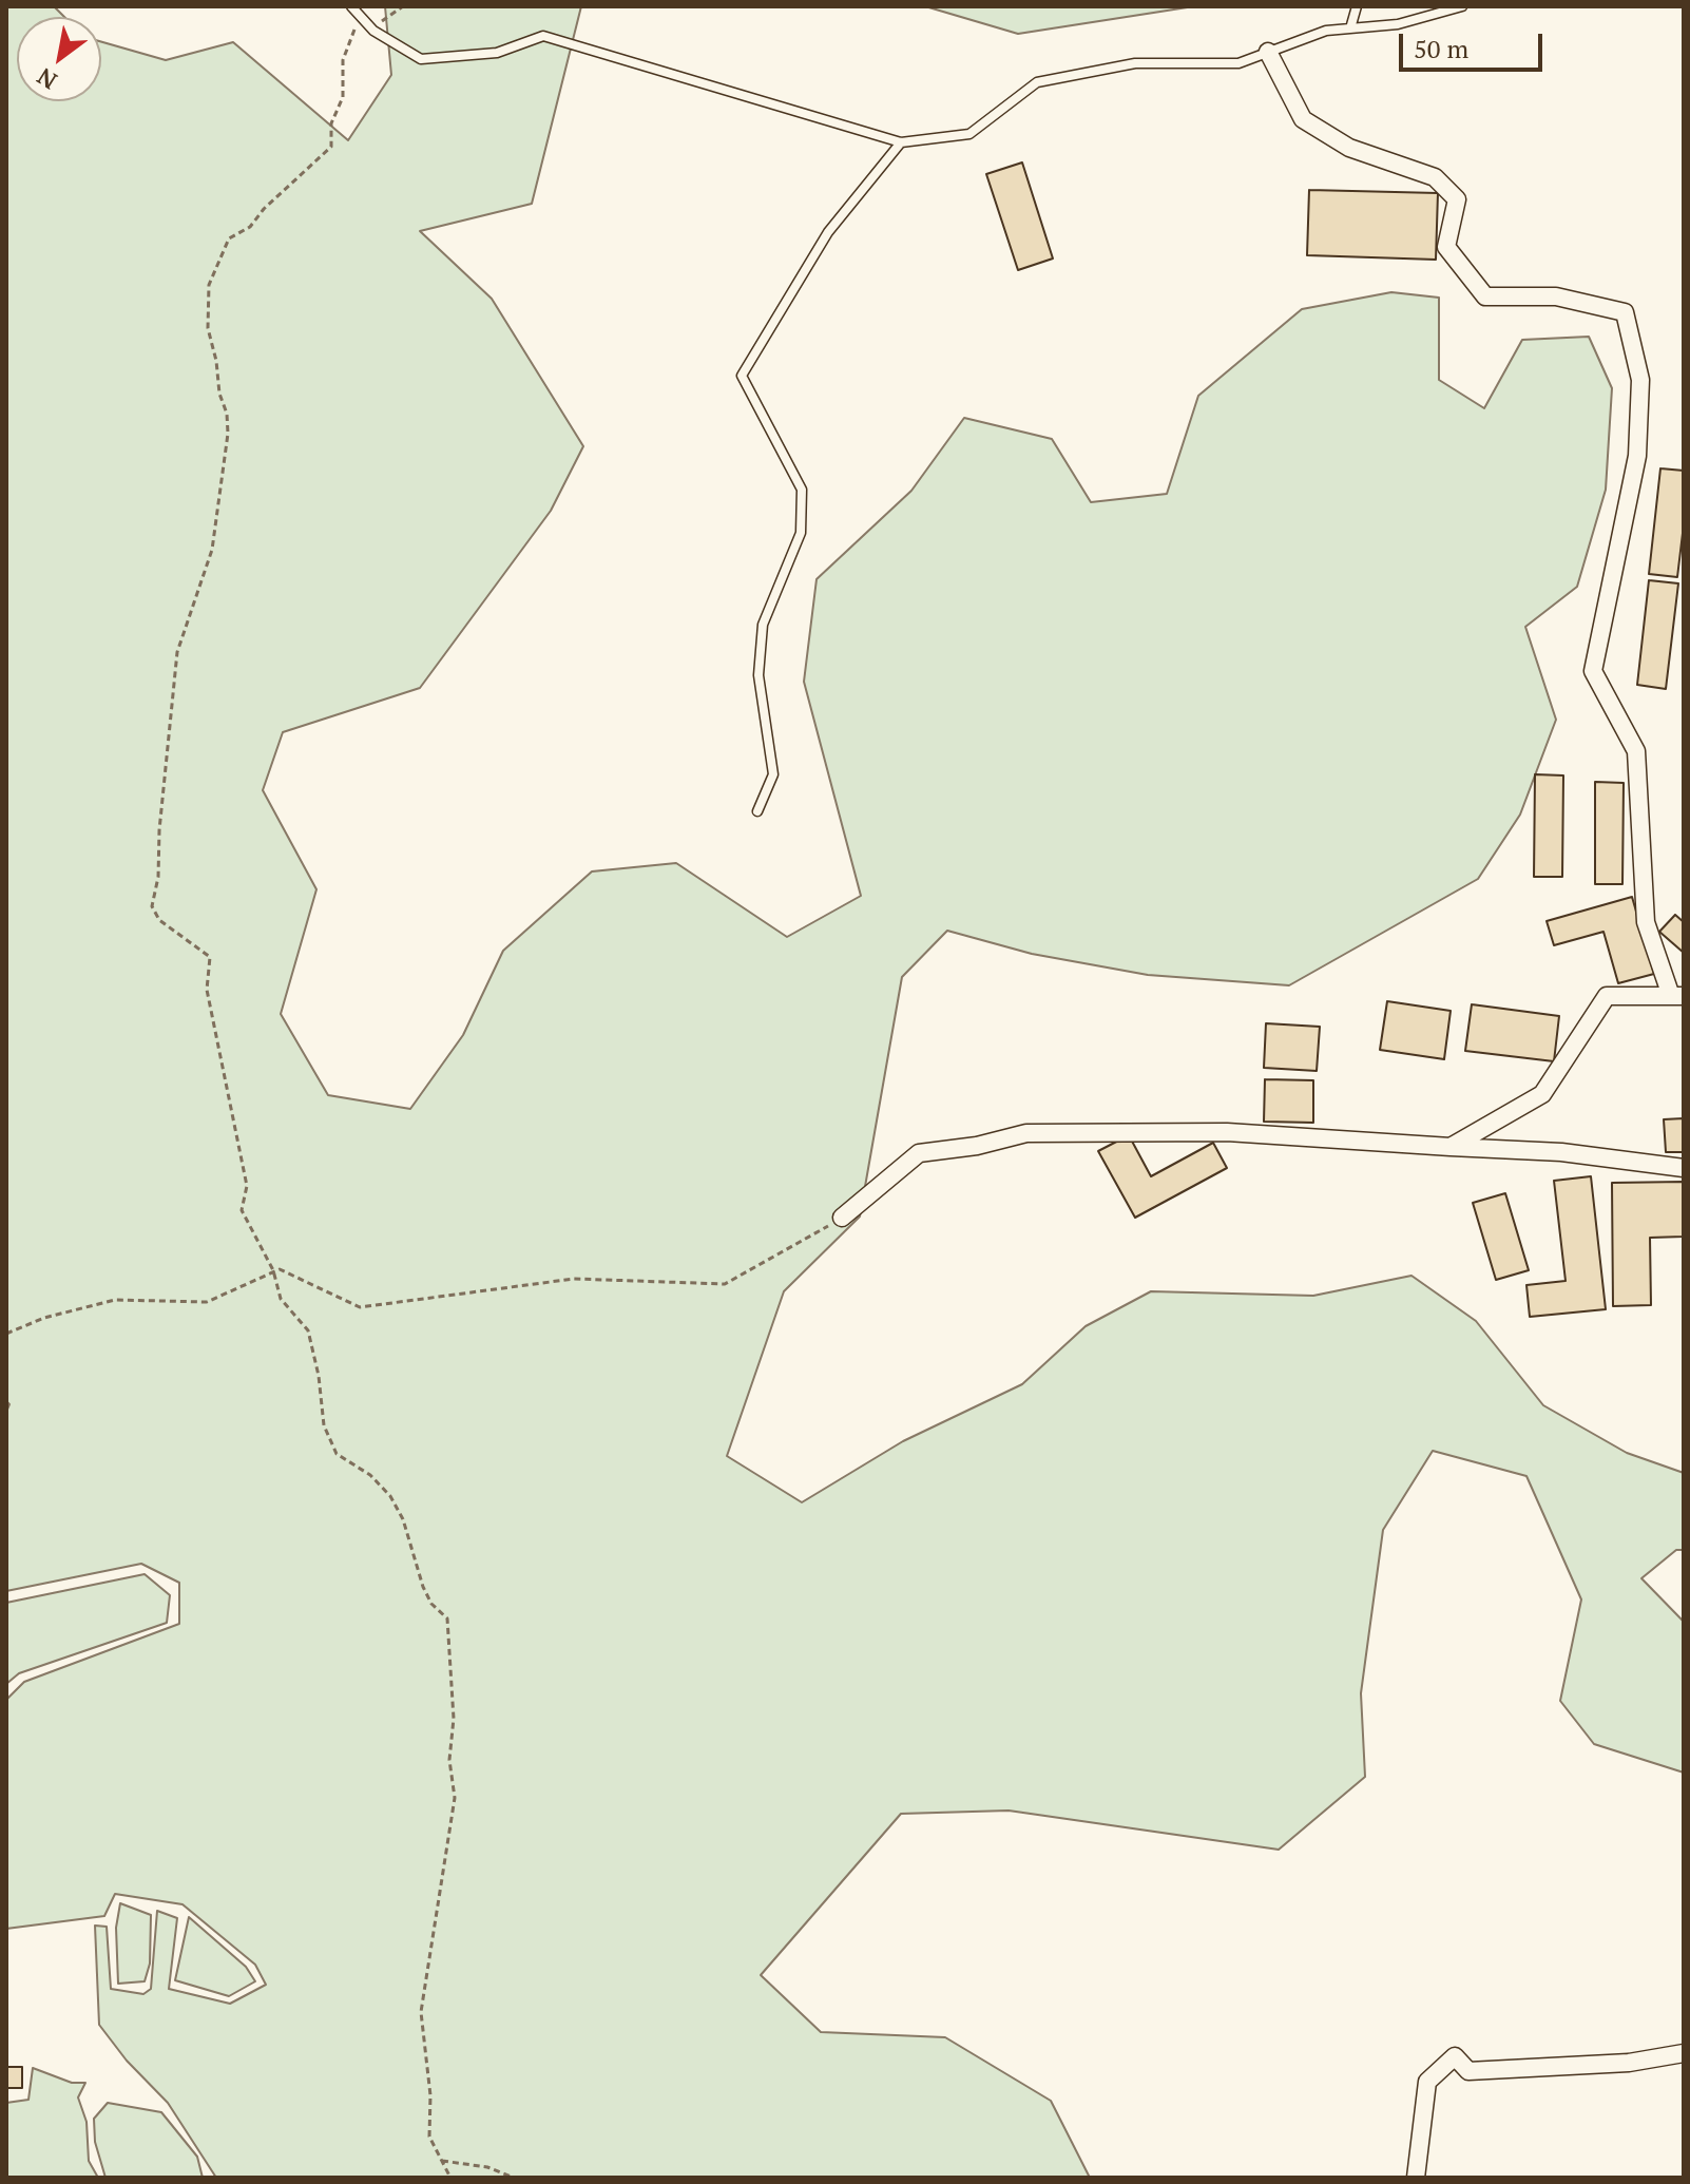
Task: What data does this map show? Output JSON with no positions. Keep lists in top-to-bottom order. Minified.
{"scale_bar":"50 m","north":"bottom left"}
